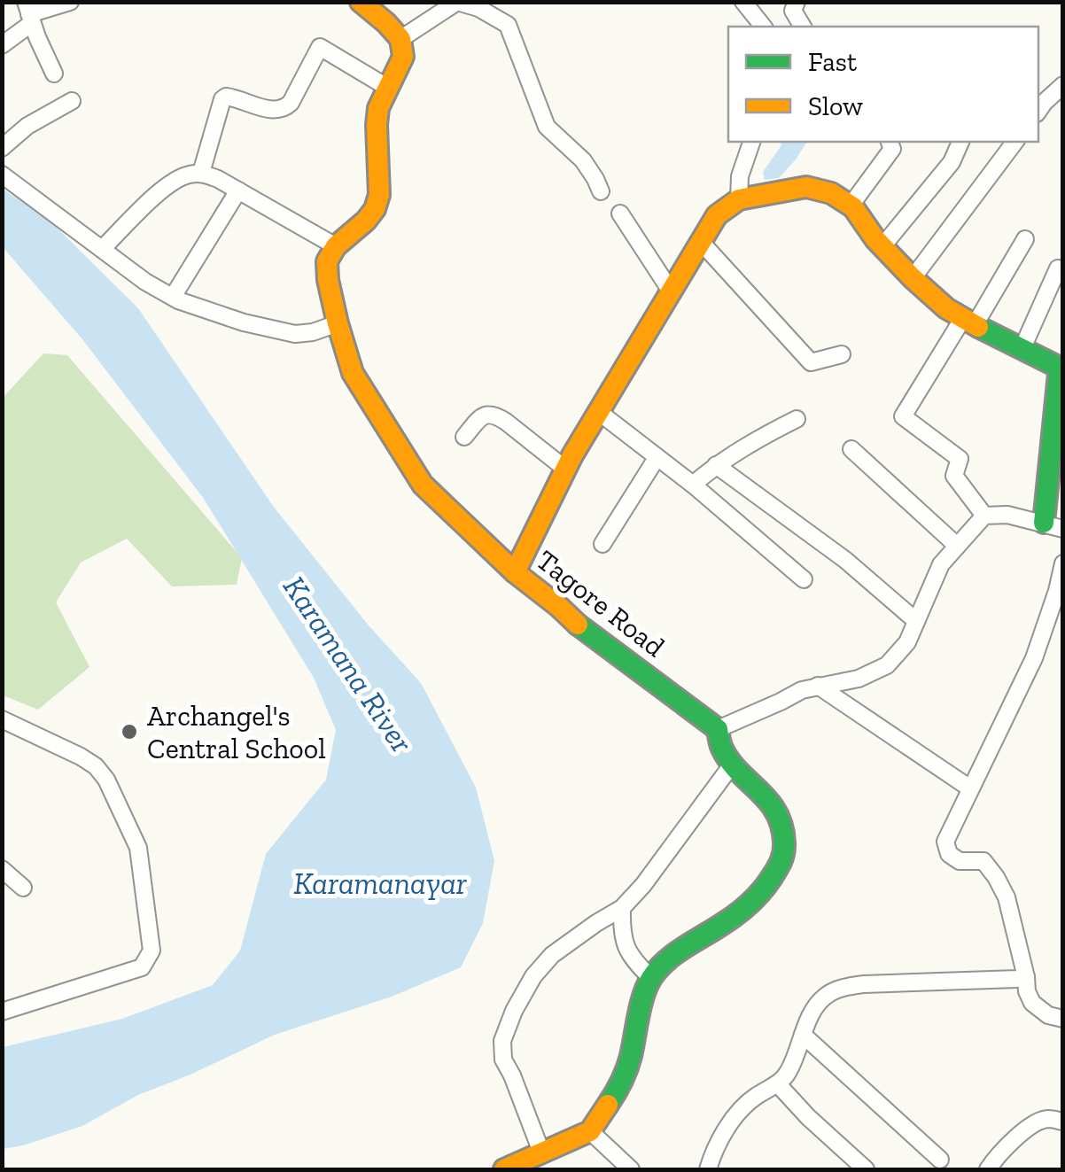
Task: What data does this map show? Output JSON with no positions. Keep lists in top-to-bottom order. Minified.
{"streets":{"street":["Tagore Road"]},"water":["Karamana River","Karamanayar"],"places":["Archangel's Central School"],"legend":["Fast","Slow"]}
